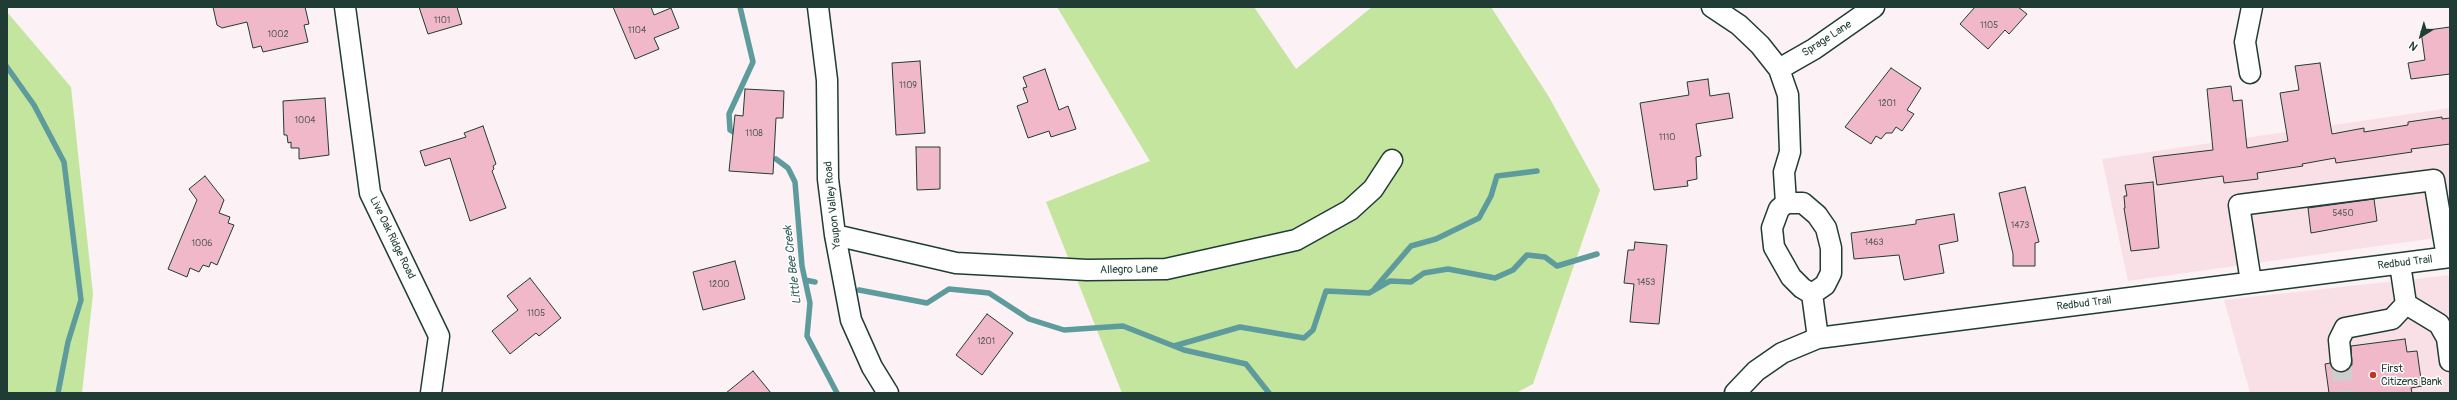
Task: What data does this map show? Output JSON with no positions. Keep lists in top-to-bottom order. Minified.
{"streets":{"street":["Sprage Lane","Yaupon Valley Road","Live Oak Ridge Road","Redbud Trail","Allegro Lane"]},"crossings":[["Yaupon Valley Road","Allegro Lane"]],"water":["Little Bee Creek"],"places":["First Citizens Bank"],"house_numbers":["1101","1105","1104","1002","1109","1201","1004","1108","1110","5450","1473","1463","1006","1453","1200","1105","1201"],"north":"bottom left"}
